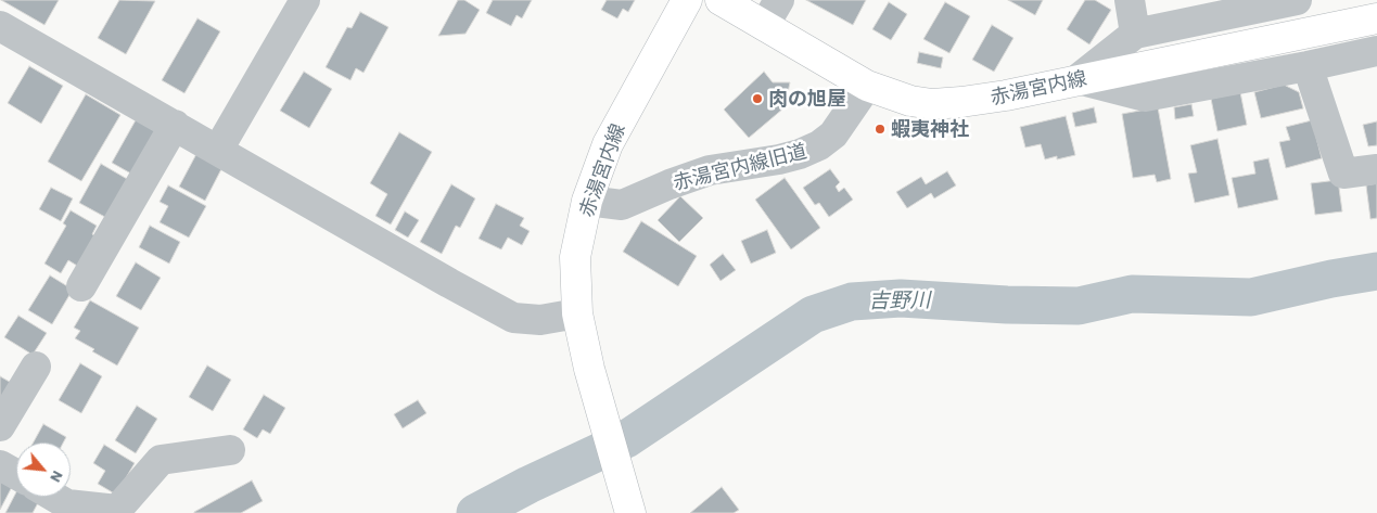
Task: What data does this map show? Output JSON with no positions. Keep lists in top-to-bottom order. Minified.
{"streets":{"main road":["赤湯宮内線"],"street":["赤湯宮内線旧道"]},"crossings":[["赤湯宮内線","赤湯宮内線旧道"]],"water":["吉野川"],"places":["肉の旭屋","蝦夷神社"],"north":"bottom right"}
